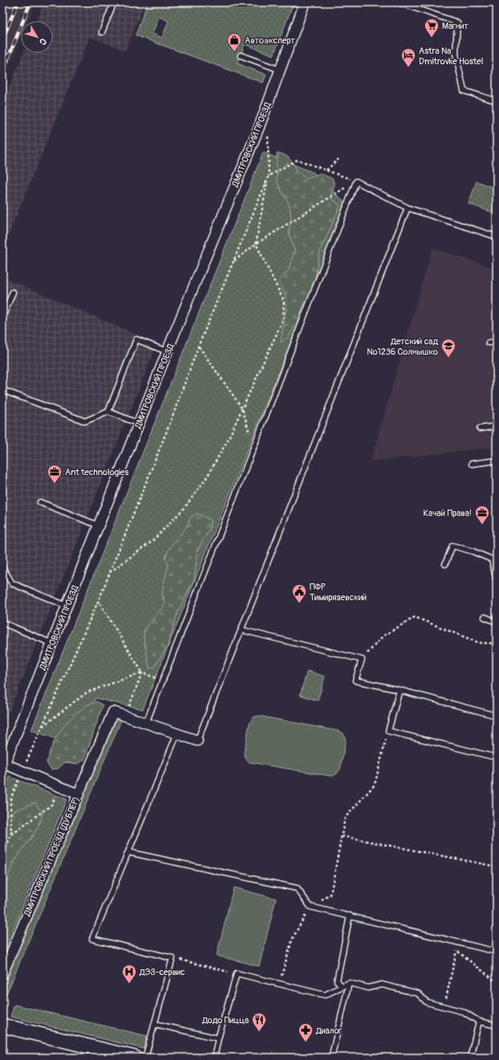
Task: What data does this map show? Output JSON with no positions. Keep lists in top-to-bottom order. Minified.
{"streets":{"street":["ДМИТРОВСКИЙ ПРОЕЗД","ДМИТРОВСКИЙ ПРОЕЗД (ДУБЛЁР)"]},"crossings":[["ДМИТРОВСКИЙ ПРОЕЗД","ДМИТРОВСКИЙ ПРОЕЗД (ДУБЛЁР)"]],"places":{"supermarket":["Магнит"],"shop":["Автоэксперт"],"hotel":["Astra Na Dmitrovke Hostel"],"school or university":["Детский сад №1236 Солнышко"],"office":["Ant technologies","Качай Права!"],"public building":["ПФР Тимирязевский"],"hospital":["ДЭЗ-сервис"],"restaurant":["Додо Пицца"],"pharmacy":["Диалог"]},"north":"bottom right"}
